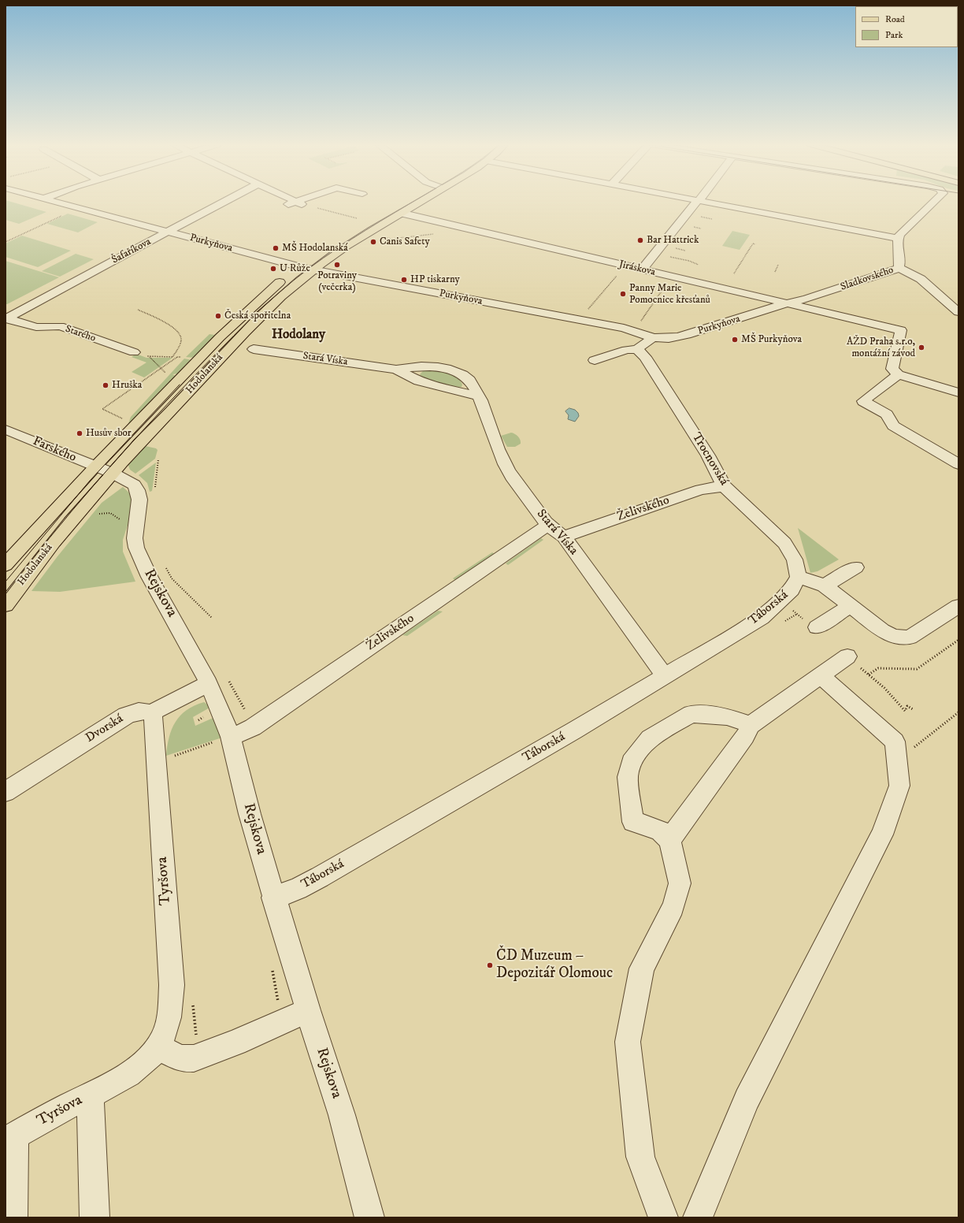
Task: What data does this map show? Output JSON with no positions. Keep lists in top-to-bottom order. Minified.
{"streets":{"main road":["Hodolanská"],"street":["Purkyňova","Šafaříkova","Jiráskova","Sladkovského","Starého","Stará Víska","Farského","Trocnovská","Želivského","Rejskova","Táborská","Dvorská","Tyršova"]},"crossings":[["Purkyňova","Šafaříkova"],["Purkyňova","Jiráskova"],["Purkyňova","Sladkovského"],["Purkyňova","Hodolanská"],["Šafaříkova","Starého"],["Jiráskova","Sladkovského"],["Jiráskova","Hodolanská"],["Stará Víska","Želivského"],["Stará Víska","Táborská"],["Hodolanská","Farského"],["Hodolanská","Rejskova"],["Farského","Rejskova"],["Trocnovská","Želivského"],["Trocnovská","Táborská"],["Želivského","Rejskova"],["Rejskova","Táborská"],["Dvorská","Tyršova"]],"districts":["Hodolany"],"places":["Bar Hattrick","Canis Safety","MŠ Hodolanská","Potraviny (večerka)","U Růže","HP tiskarny","Panny Marie Pomocnice křesťanů","Česká spořitelna","MŠ Purkyňova","AŽD Praha s.r.o, montážní závod","Hruška","Husův sbor","ČD Muzeum – Depozitář Olomouc"],"legend":["Road","Park"]}
